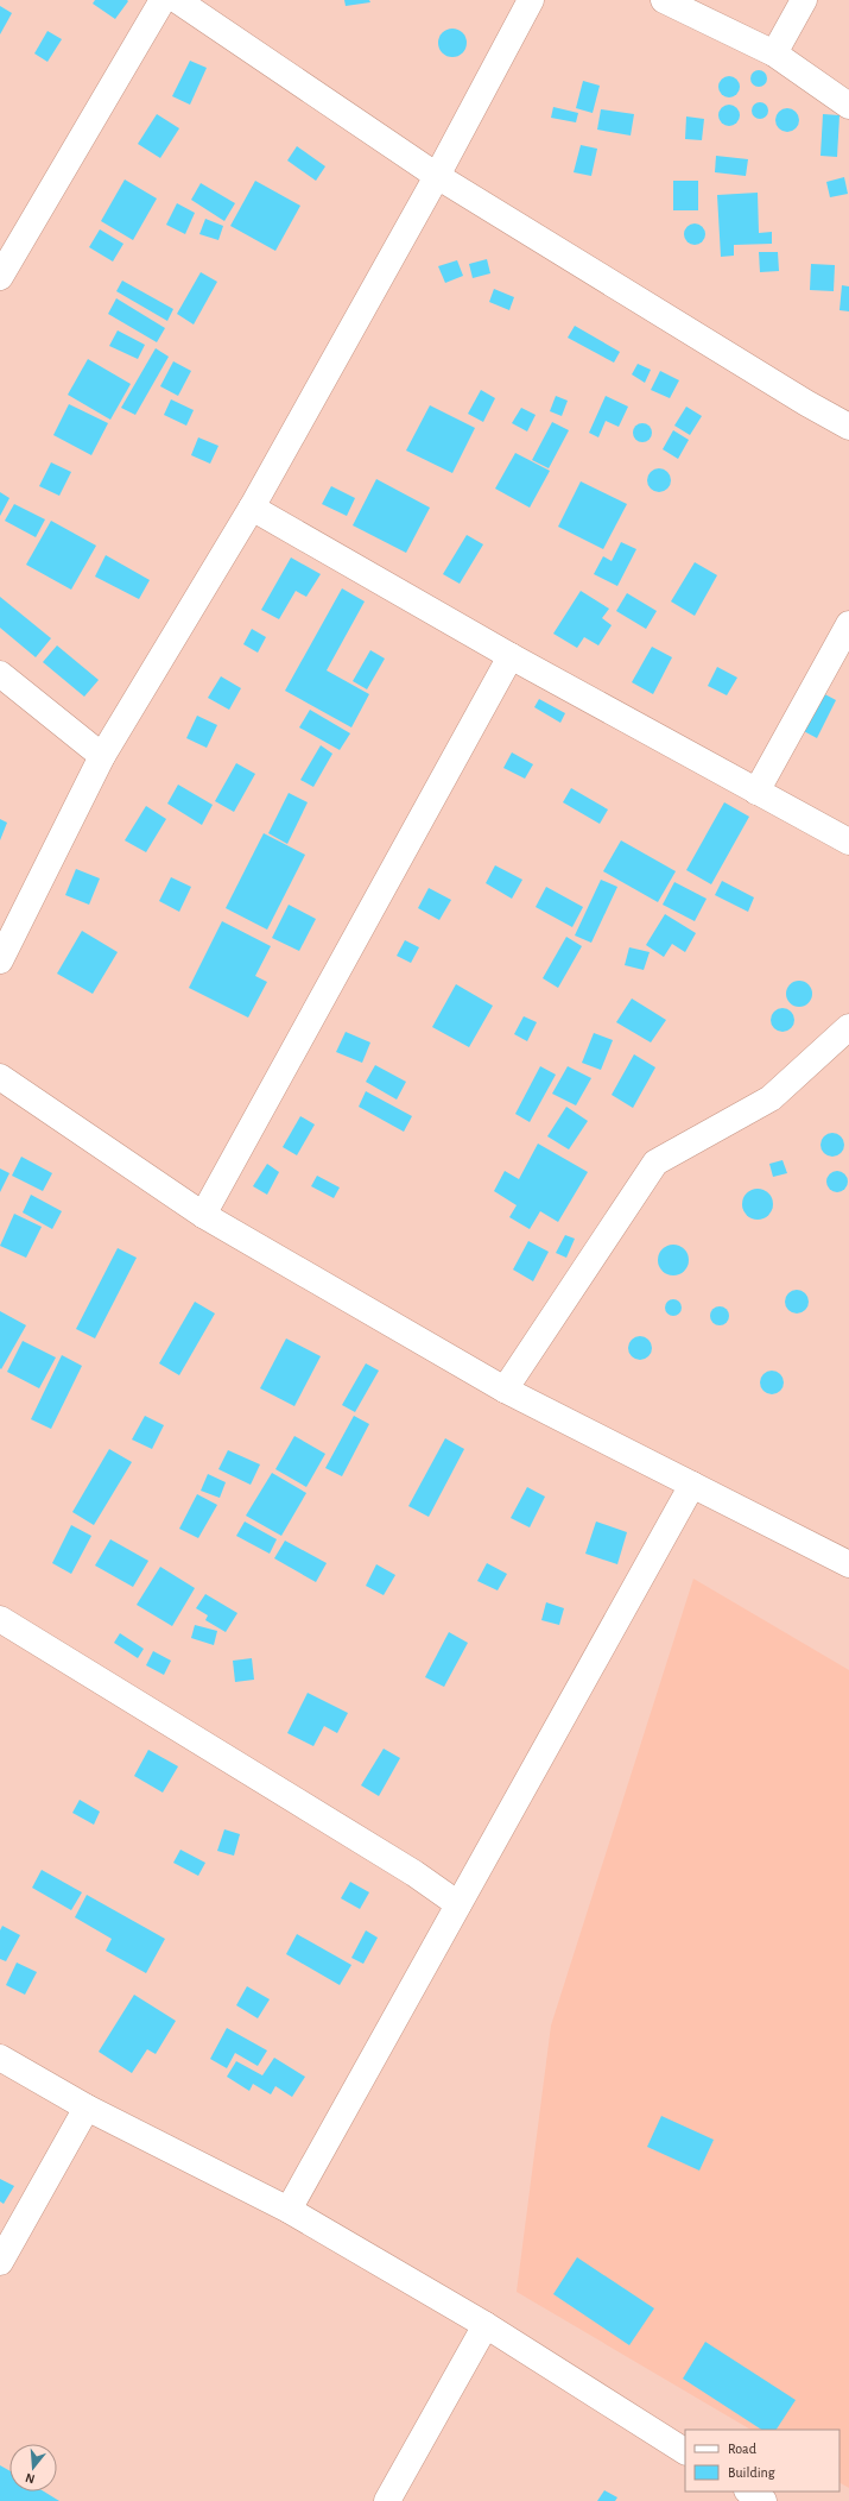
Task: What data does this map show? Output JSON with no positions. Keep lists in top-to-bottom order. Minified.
{"legend":["Road","Building"],"north":"bottom"}
